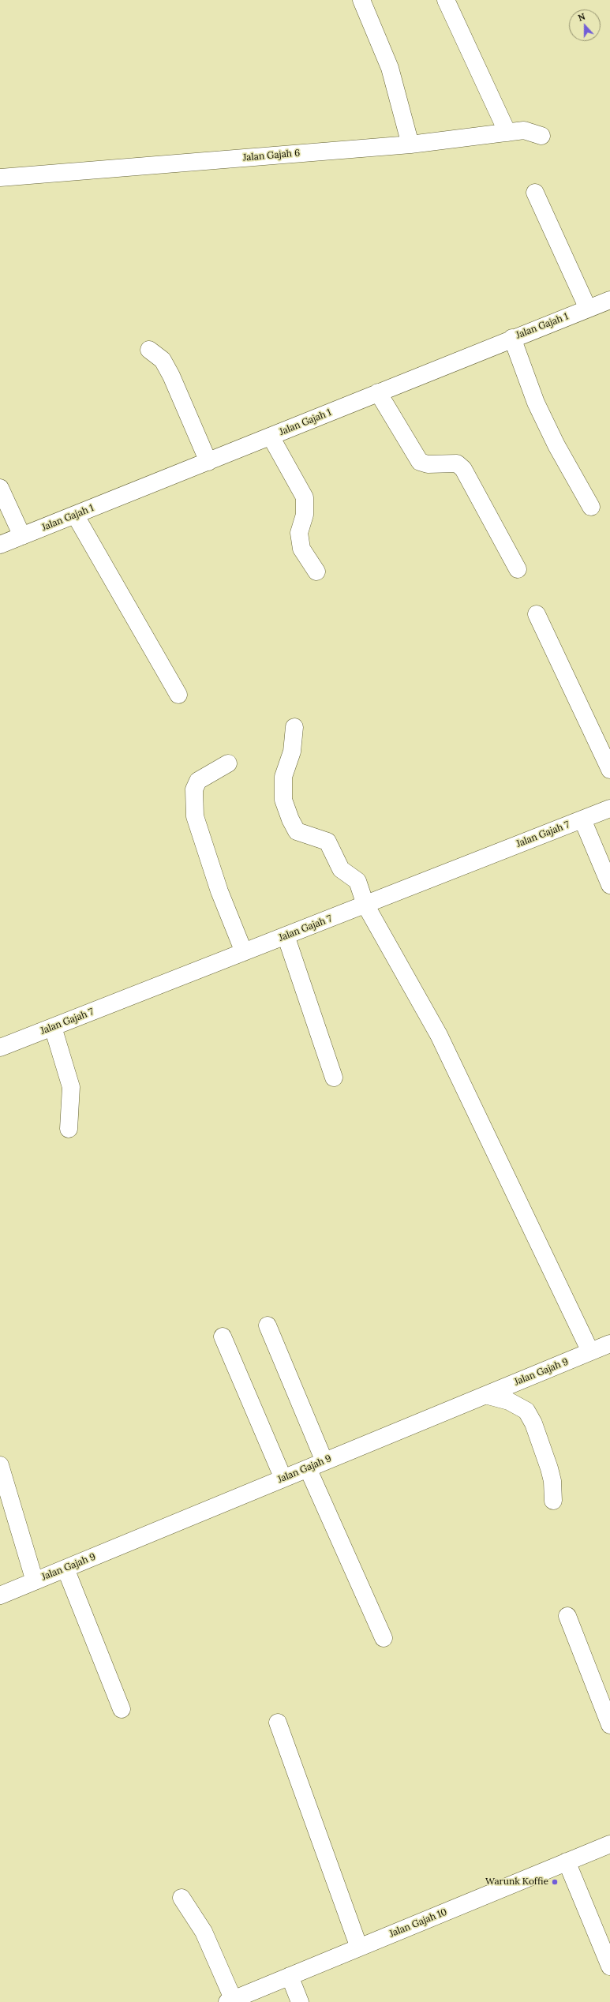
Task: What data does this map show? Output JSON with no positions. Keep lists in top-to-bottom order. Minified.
{"streets":{"street":["Jalan Gajah 6","Jalan Gajah 1","Jalan Gajah 7","Jalan Gajah 9","Jalan Gajah 10"]},"places":["Warunk Koffie"],"north":"top"}
